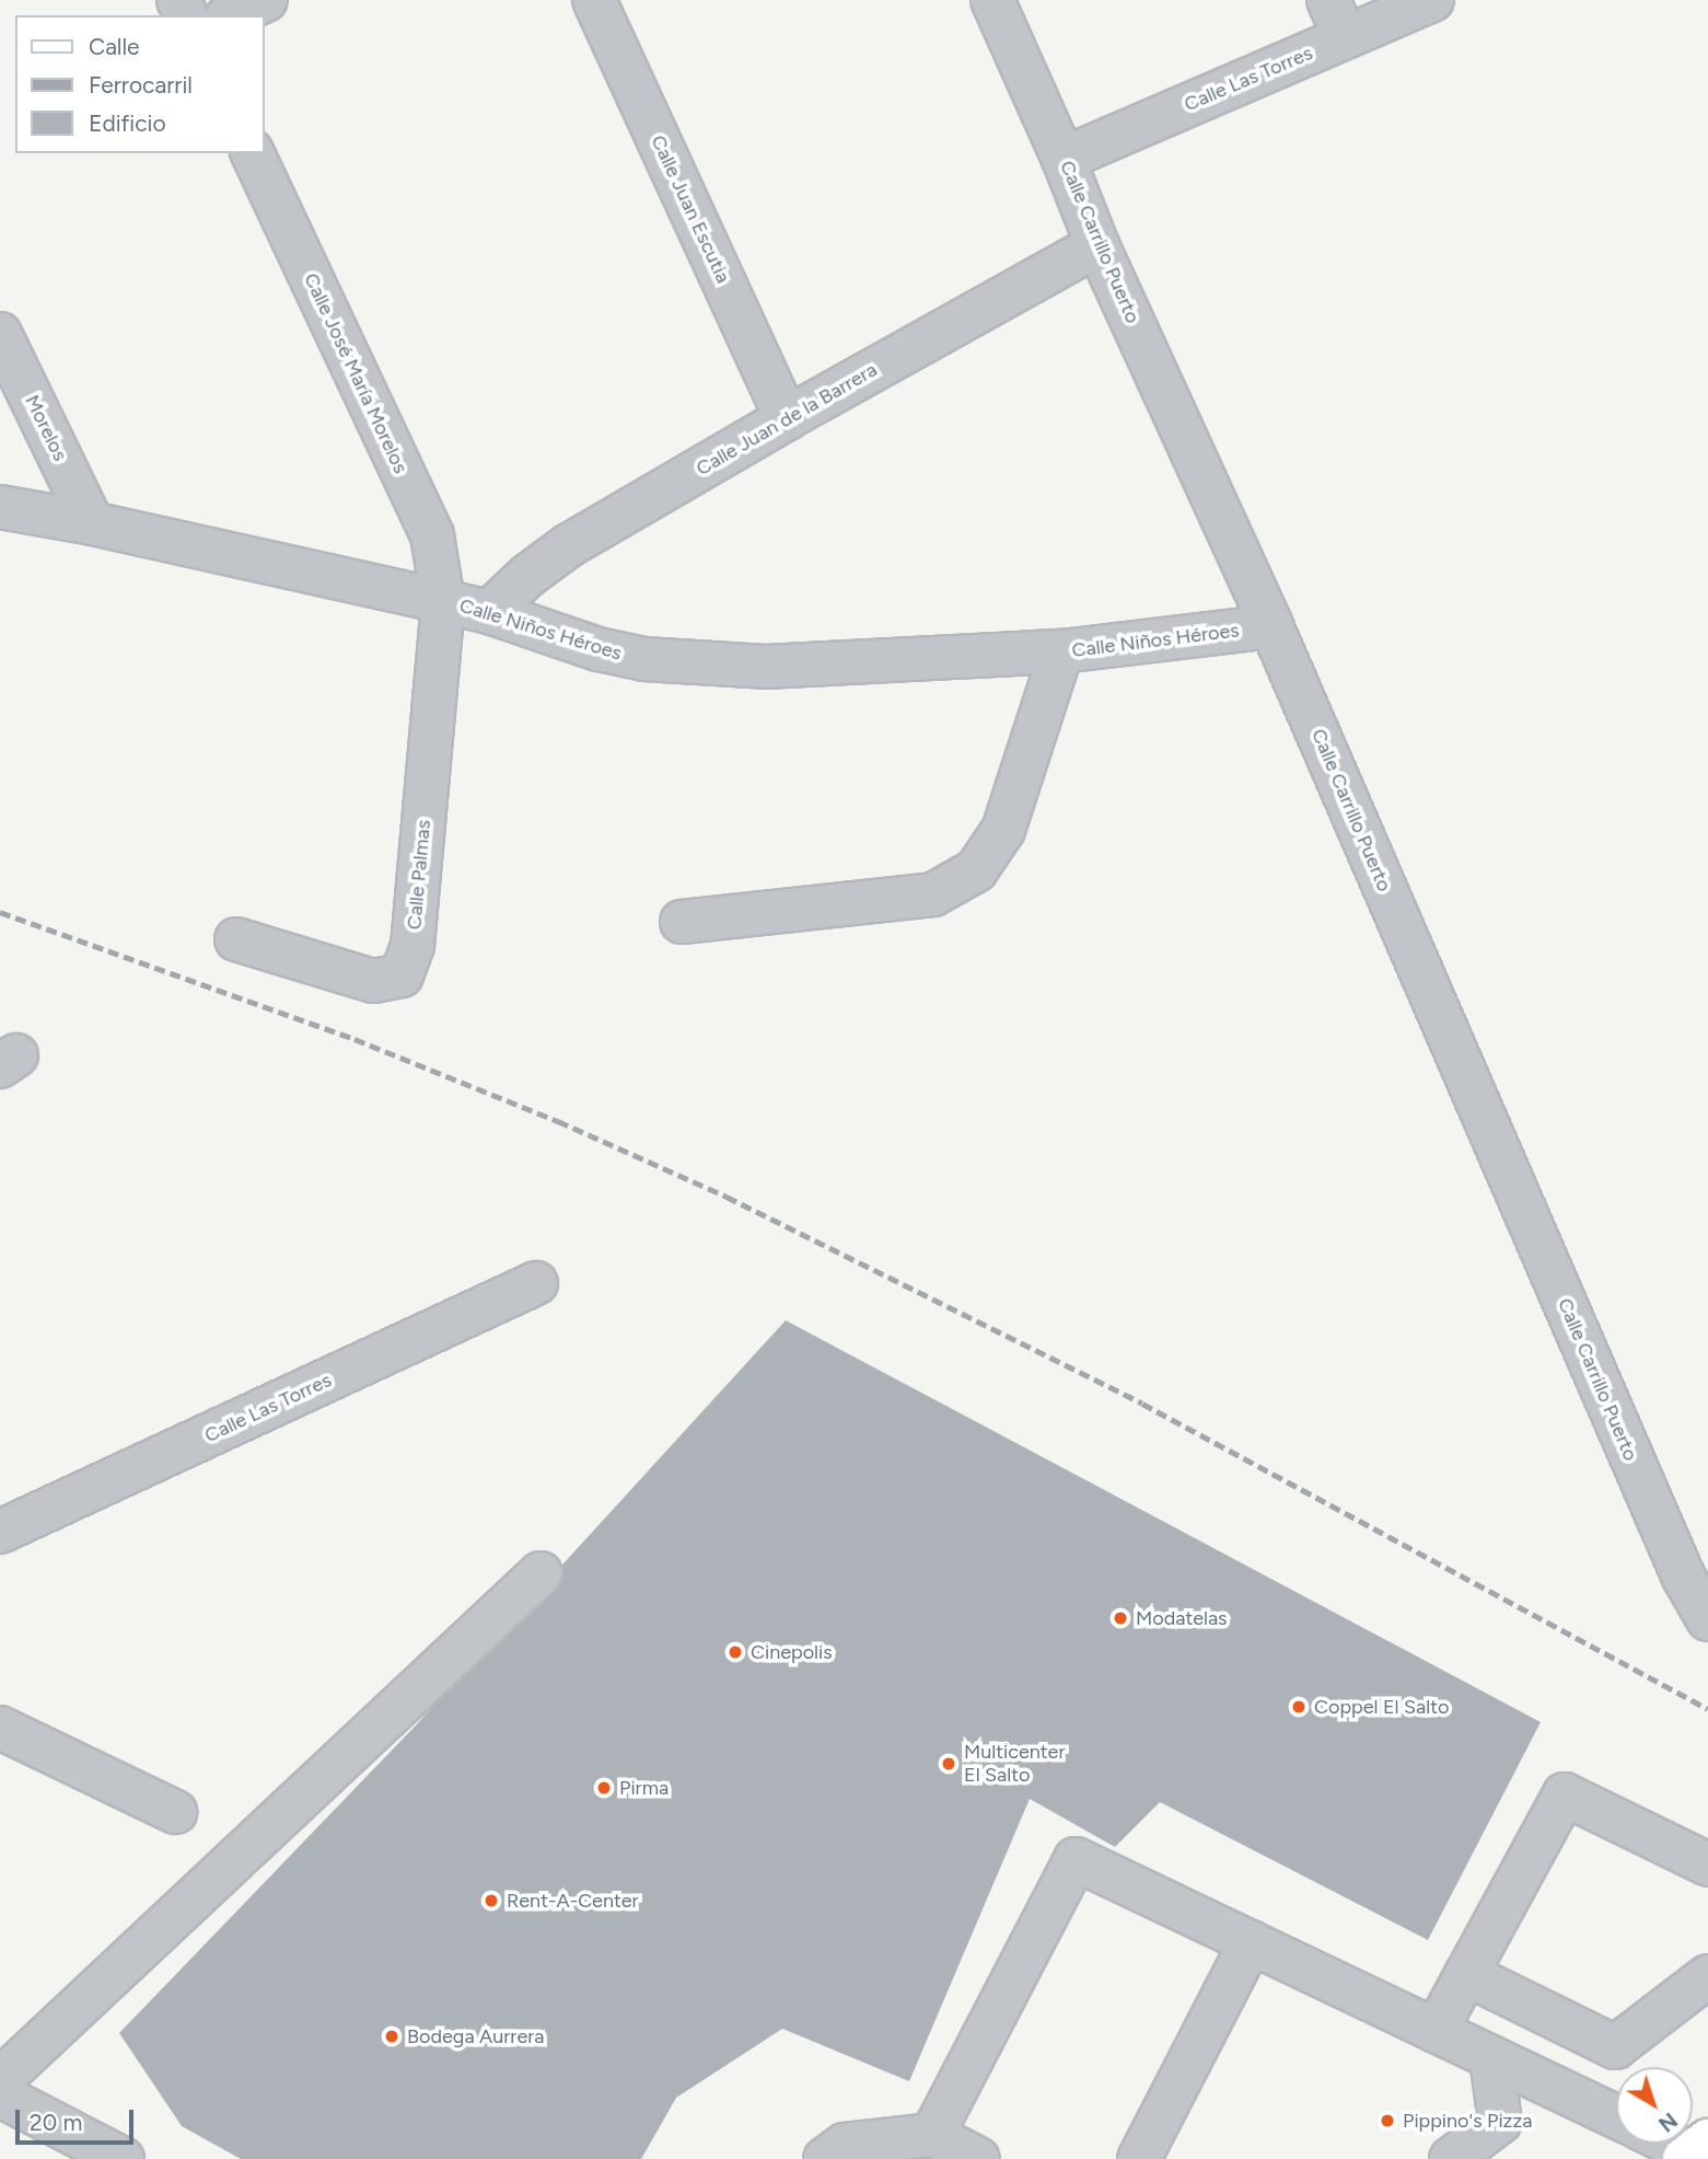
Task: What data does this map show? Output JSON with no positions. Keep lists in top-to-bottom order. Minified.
{"streets":{"street":["Calle Las Torres","Calle Juan Escutia","Calle Carrillo Puerto","Calle José María Morelos","Calle Juan de la Barrera","Morelos","Calle Niños Héroes","Calle Palmas"]},"crossings":[["Calle Las Torres","Calle Carrillo Puerto"],["Calle Juan Escutia","Calle Juan de la Barrera"],["Calle Carrillo Puerto","Calle Juan de la Barrera"],["Calle Carrillo Puerto","Calle Niños Héroes"],["Calle José María Morelos","Calle Niños Héroes"],["Calle José María Morelos","Calle Palmas"],["Calle Juan de la Barrera","Calle Niños Héroes"],["Morelos","Calle Niños Héroes"],["Calle Niños Héroes","Calle Palmas"]],"places":["Modatelas","Cinepolis","Coppel El Salto","Multicenter El Salto","Pirma","Rent-A-Center","Bodega Aurrera","Pippino's Pizza"],"legend":["Calle","Ferrocarril","Edificio"],"scale_bar":"20 m","north":"bottom right"}
